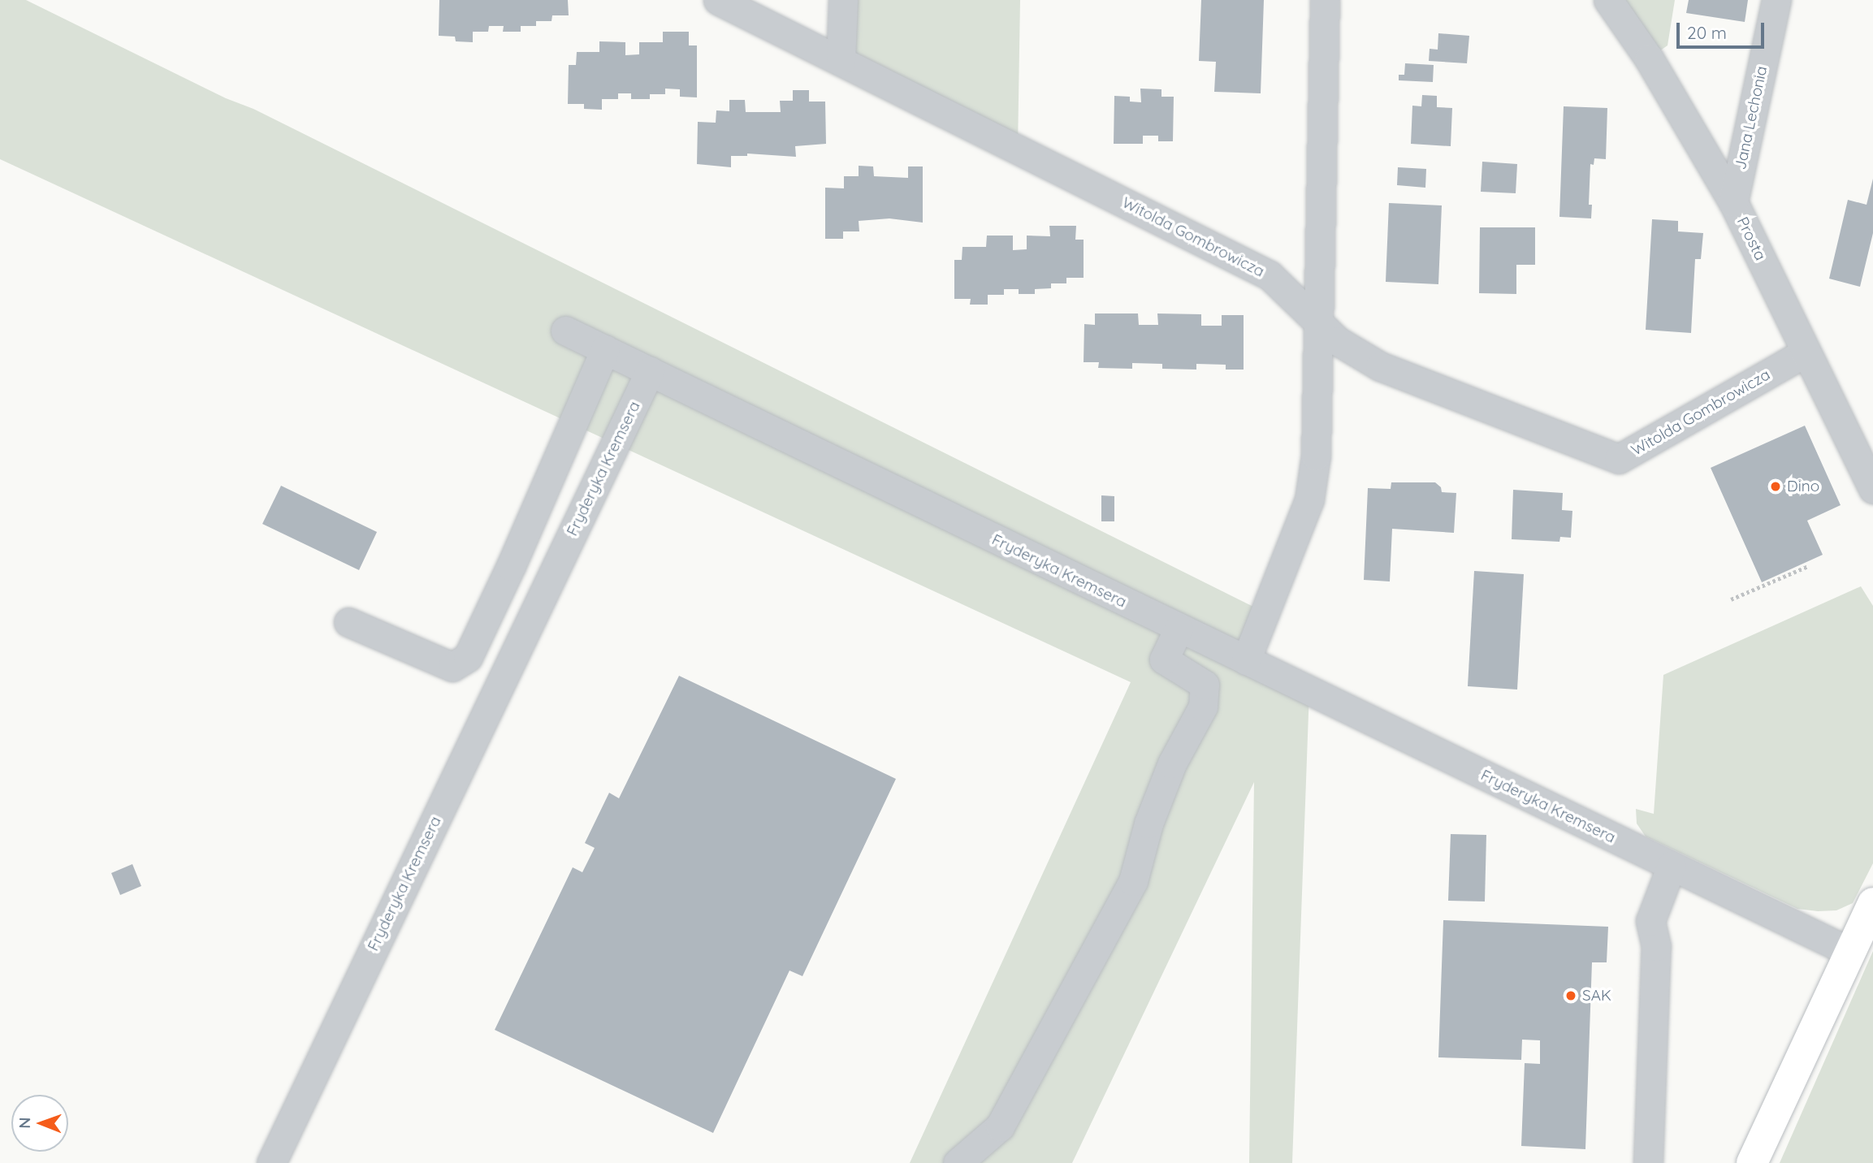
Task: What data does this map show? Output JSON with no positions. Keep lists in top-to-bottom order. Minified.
{"streets":{"street":["Jana Lechonia","Witolda Gombrowicza","Prosta","Fryderyka Kremsera"]},"crossings":[["Jana Lechonia","Prosta"],["Witolda Gombrowicza","Prosta"]],"places":["Dino","SAK"],"scale_bar":"20 m","north":"left"}
